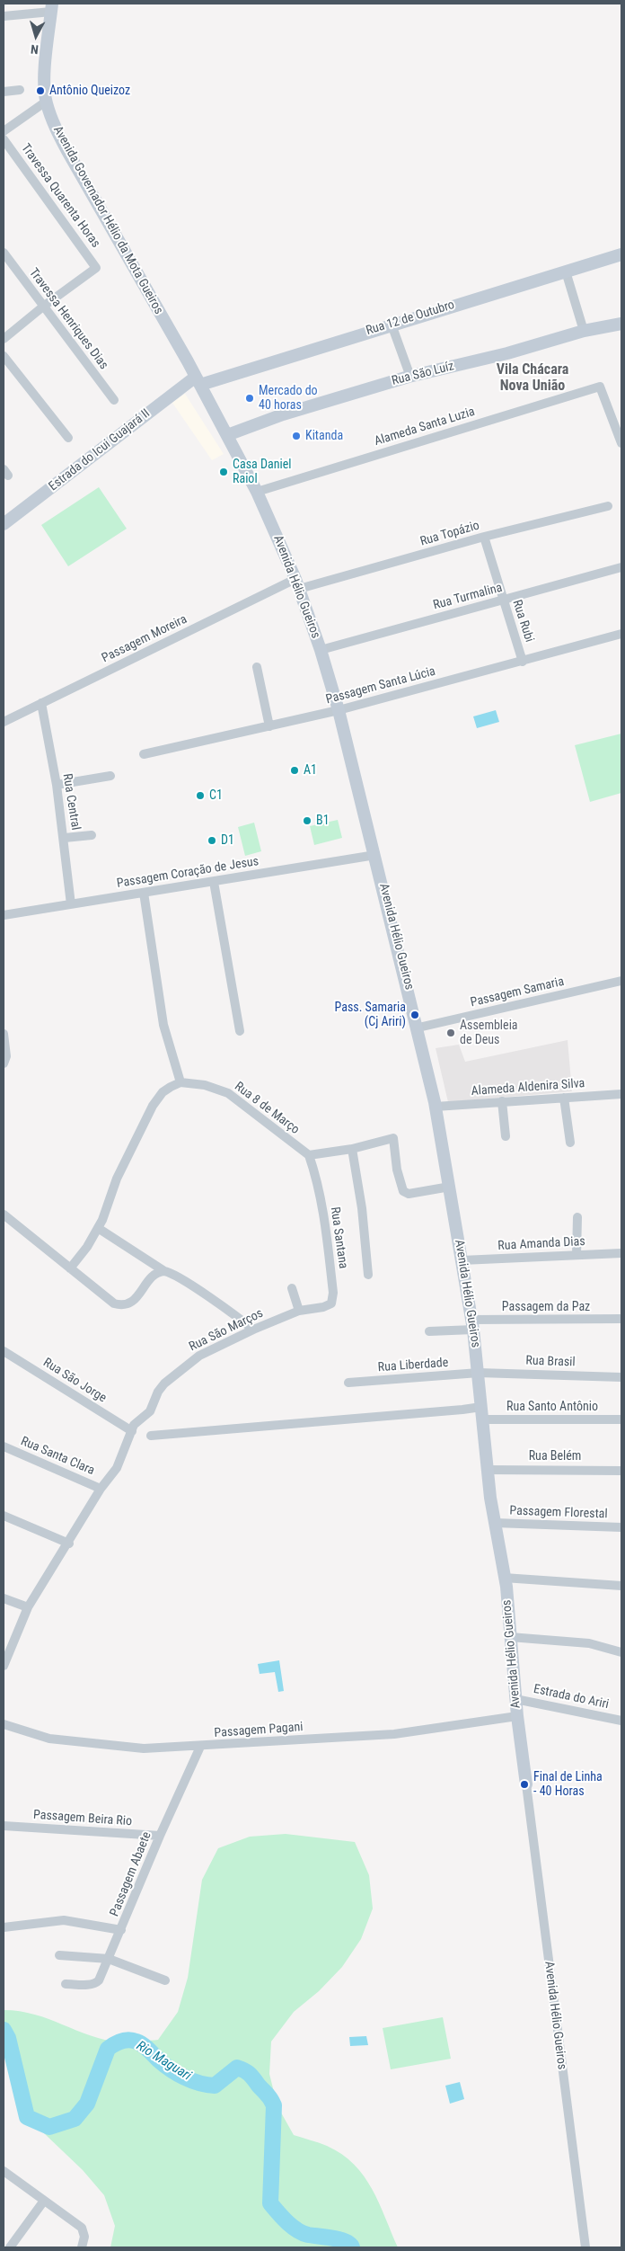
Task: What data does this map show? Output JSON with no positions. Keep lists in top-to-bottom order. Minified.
{"streets":{"main road":["Avenida Governador Hélio da Mota Gueiros","Rua 12 de Outubro","Rua São Luíz","Estrada do Icui Guajará II","Avenida Hélio Gueiros"],"street":["Travessa Quarenta Horas","Travessa Henriques Dias","Alameda Santa Luzia","Rua Topázio","Rua Turmalina","Rua Rubi","Passagem Moreira","Passagem Santa Lúcia","Rua Central","Passagem Coração de Jesus","Passagem Samaria","Alameda Aldenira Silva","Rua 8 de Março","Rua Santana","Rua Amanda Dias","Passagem da Paz","Rua São Marços","Rua Brasil","Rua Liberdade","Rua São Jorge","Rua Santo Antônio","Rua Santa Clara","Rua Belém","Passagem Florestal","Estrada do Ariri","Passagem Pagani","Passagem Beira Rio","Passagem Abaete"]},"crossings":[["Travessa Quarenta Horas","Travessa Henriques Dias"],["Avenida Governador Hélio da Mota Gueiros","Rua 12 de Outubro"],["Avenida Governador Hélio da Mota Gueiros","Estrada do Icui Guajará II"],["Avenida Governador Hélio da Mota Gueiros","Avenida Hélio Gueiros"],["Rua 12 de Outubro","Estrada do Icui Guajará II"],["Rua 12 de Outubro","Avenida Hélio Gueiros"],["Rua São Luíz","Avenida Hélio Gueiros"],["Alameda Santa Luzia","Avenida Hélio Gueiros"],["Estrada do Icui Guajará II","Avenida Hélio Gueiros"],["Rua Topázio","Avenida Hélio Gueiros"],["Rua Topázio","Rua Rubi"],["Rua Topázio","Passagem Moreira"],["Avenida Hélio Gueiros","Rua Turmalina"],["Avenida Hélio Gueiros","Passagem Moreira"],["Avenida Hélio Gueiros","Passagem Santa Lúcia"],["Avenida Hélio Gueiros","Passagem Coração de Jesus"],["Avenida Hélio Gueiros","Passagem Samaria"],["Avenida Hélio Gueiros","Alameda Aldenira Silva"],["Avenida Hélio Gueiros","Rua Amanda Dias"],["Avenida Hélio Gueiros","Passagem da Paz"],["Avenida Hélio Gueiros","Rua Brasil"],["Avenida Hélio Gueiros","Rua Liberdade"],["Avenida Hélio Gueiros","Rua Santo Antônio"],["Avenida Hélio Gueiros","Rua Belém"],["Avenida Hélio Gueiros","Passagem Florestal"],["Avenida Hélio Gueiros","Estrada do Ariri"],["Avenida Hélio Gueiros","Passagem Pagani"],["Rua Turmalina","Rua Rubi"],["Rua Rubi","Passagem Santa Lúcia"],["Passagem Moreira","Rua Central"],["Rua Central","Passagem Coração de Jesus"],["Rua 8 de Março","Rua Santana"],["Rua Santana","Rua São Marços"],["Rua São Marços","Rua São Jorge"],["Rua Brasil","Rua Liberdade"],["Passagem Pagani","Passagem Abaete"],["Passagem Beira Rio","Passagem Abaete"]],"districts":["Vila Chácara Nova União"],"water":["Rio Maguari"],"places":["Antônio Queizoz","Mercado do 40 horas","Kitanda","Casa Daniel Raiol","A1","C1","B1","D1","Pass. Samaria (Cj Ariri)","Assembleia de Deus","Final de Linha - 40 Horas"],"north":"bottom"}
